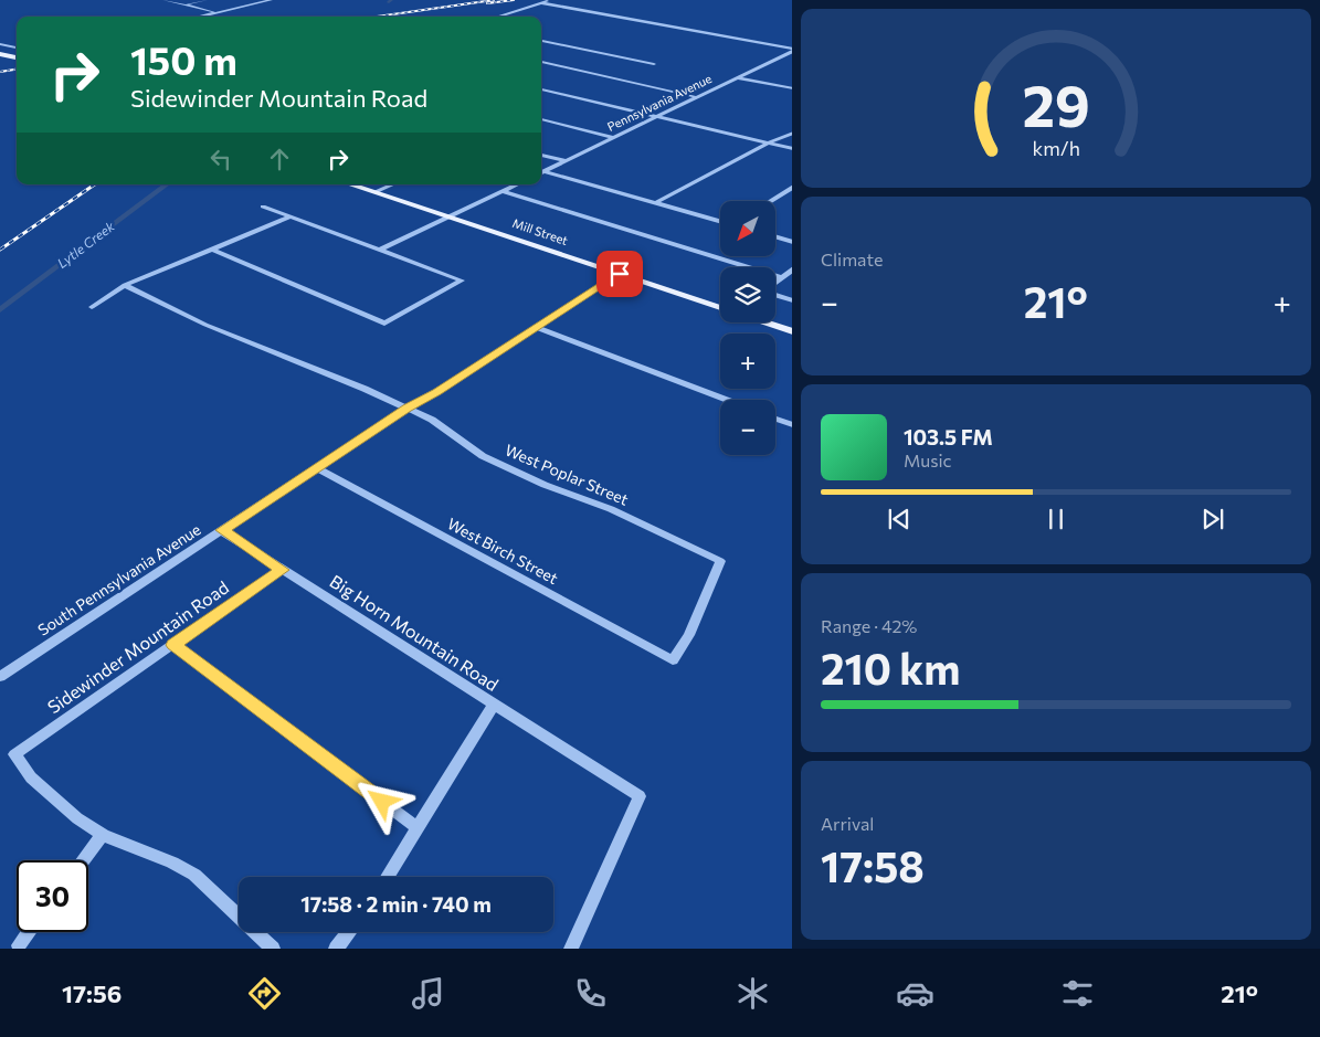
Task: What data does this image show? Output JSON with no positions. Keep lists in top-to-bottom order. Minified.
{"streets":{"main road":["Mill Street"],"street":["Pennsylvania Avenue","West Poplar Street","West Birch Street","South Pennsylvania Avenue","Big Horn Mountain Road","Sidewinder Mountain Road"]},"crossings":[["West Poplar Street","West Birch Street"],["West Poplar Street","South Pennsylvania Avenue"],["West Birch Street","South Pennsylvania Avenue"],["South Pennsylvania Avenue","Big Horn Mountain Road"],["Big Horn Mountain Road","Sidewinder Mountain Road"]],"water":["Lytle Creek"],"north":"bottom left","page":{"turn":["150 m","Sidewinder Mountain Road"],"tile":["Climate",["Range · 42%","210 km"],["Arrival","17:58"]],"map_buttons":["+","−"],"heat":["−","21°","+"],"song":["103.5 FM","Music"],"limit":"30","trip":"17:58 · 2 min · 740 m","tabs":["17:56","21°"],"gauge":["29","km/h"]}}
